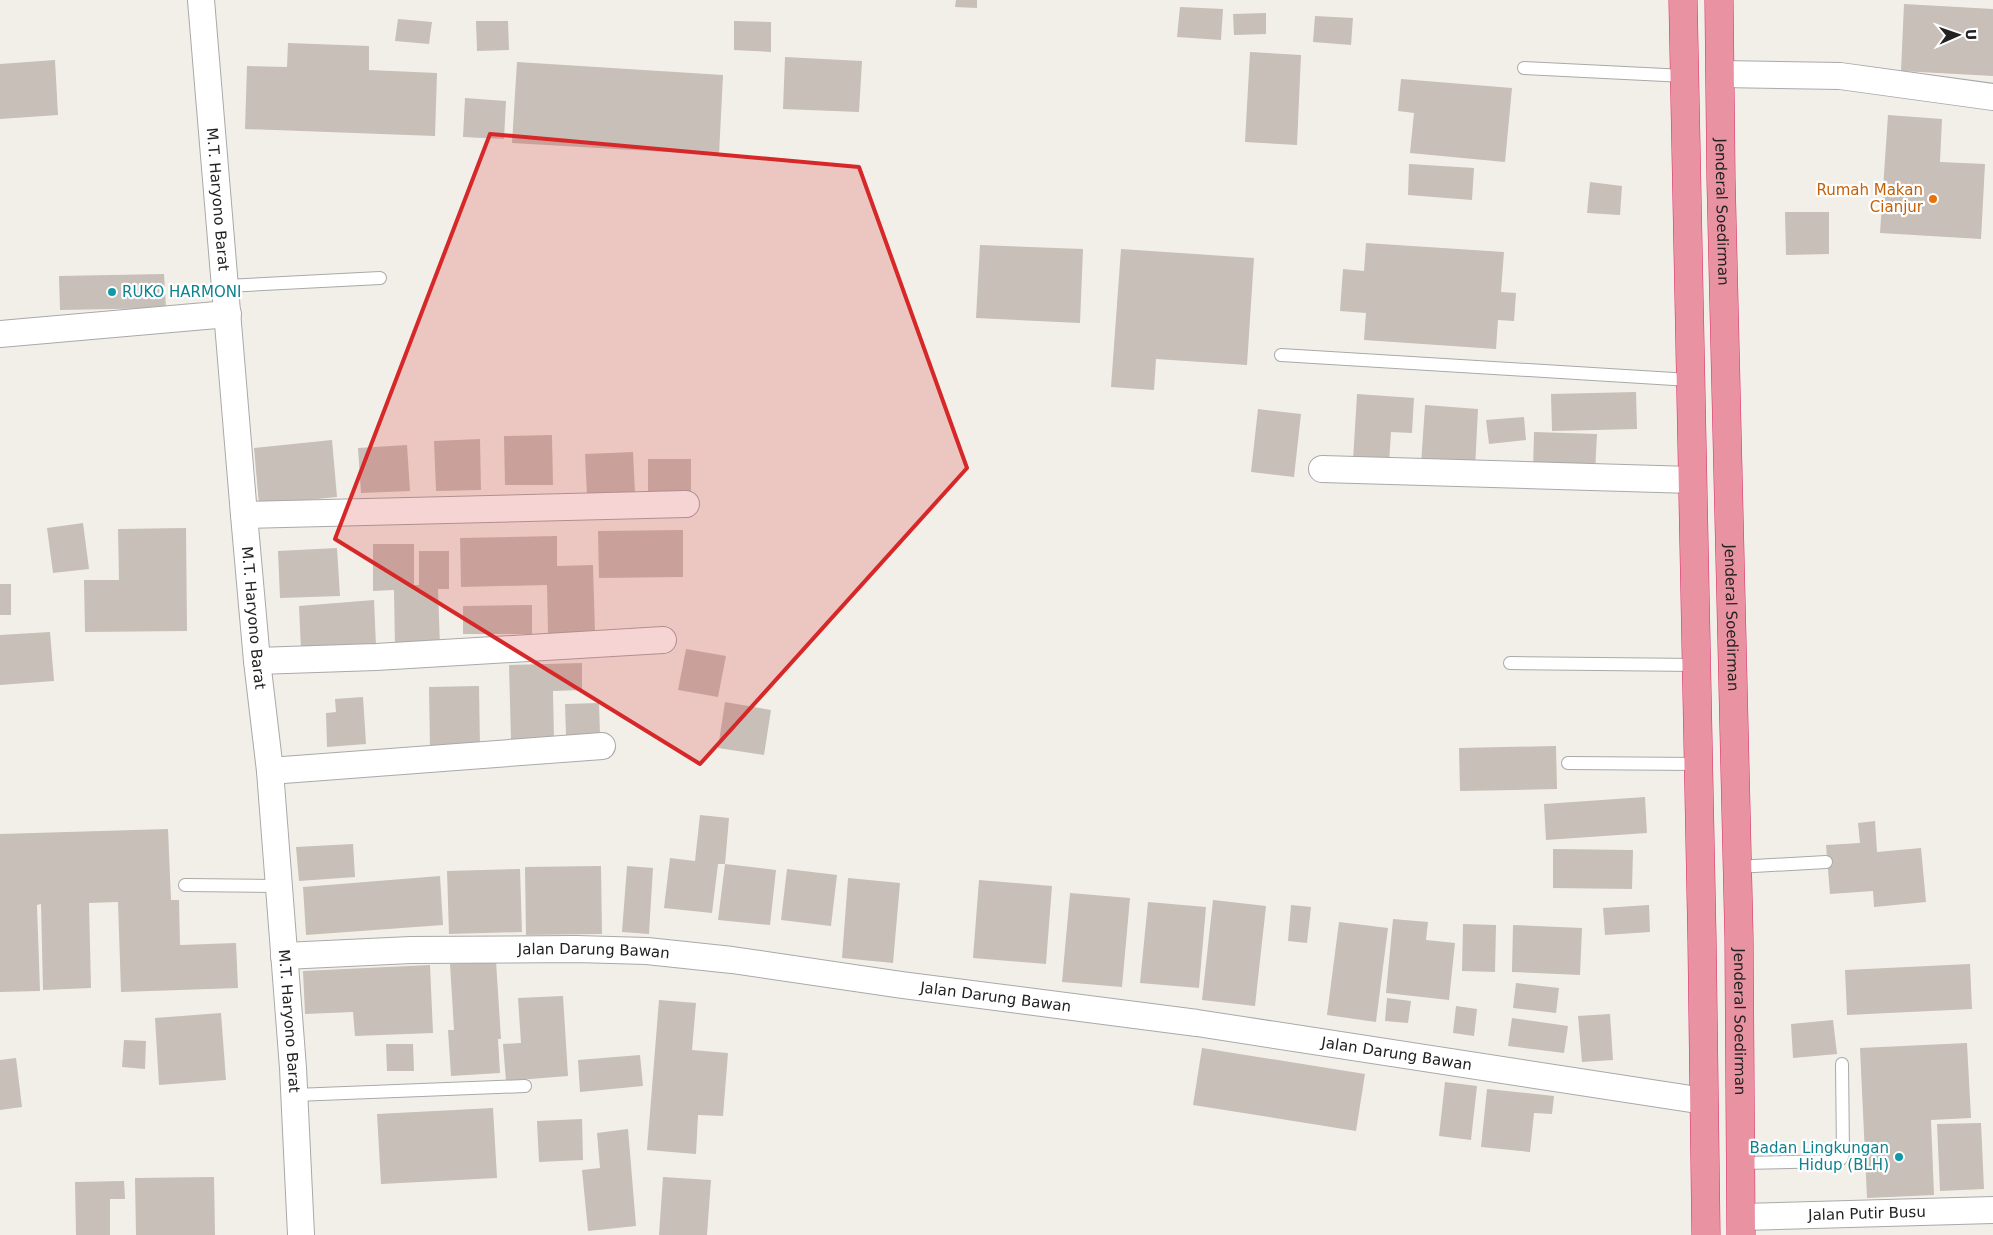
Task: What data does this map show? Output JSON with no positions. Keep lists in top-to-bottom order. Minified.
{"streets":{"highway":["Jenderal Soedirman"],"street":["M.T. Haryono Barat","Jalan Darung Bawan","Jalan Putir Busu"]},"crossings":[["M.T. Haryono Barat","Jalan Darung Bawan"],["Jenderal Soedirman","Jalan Putir Busu"]],"places":["Rumah Makan Cianjur","RUKO HARMONI","Badan Lingkungan Hidup (BLH)"],"north":"right"}
